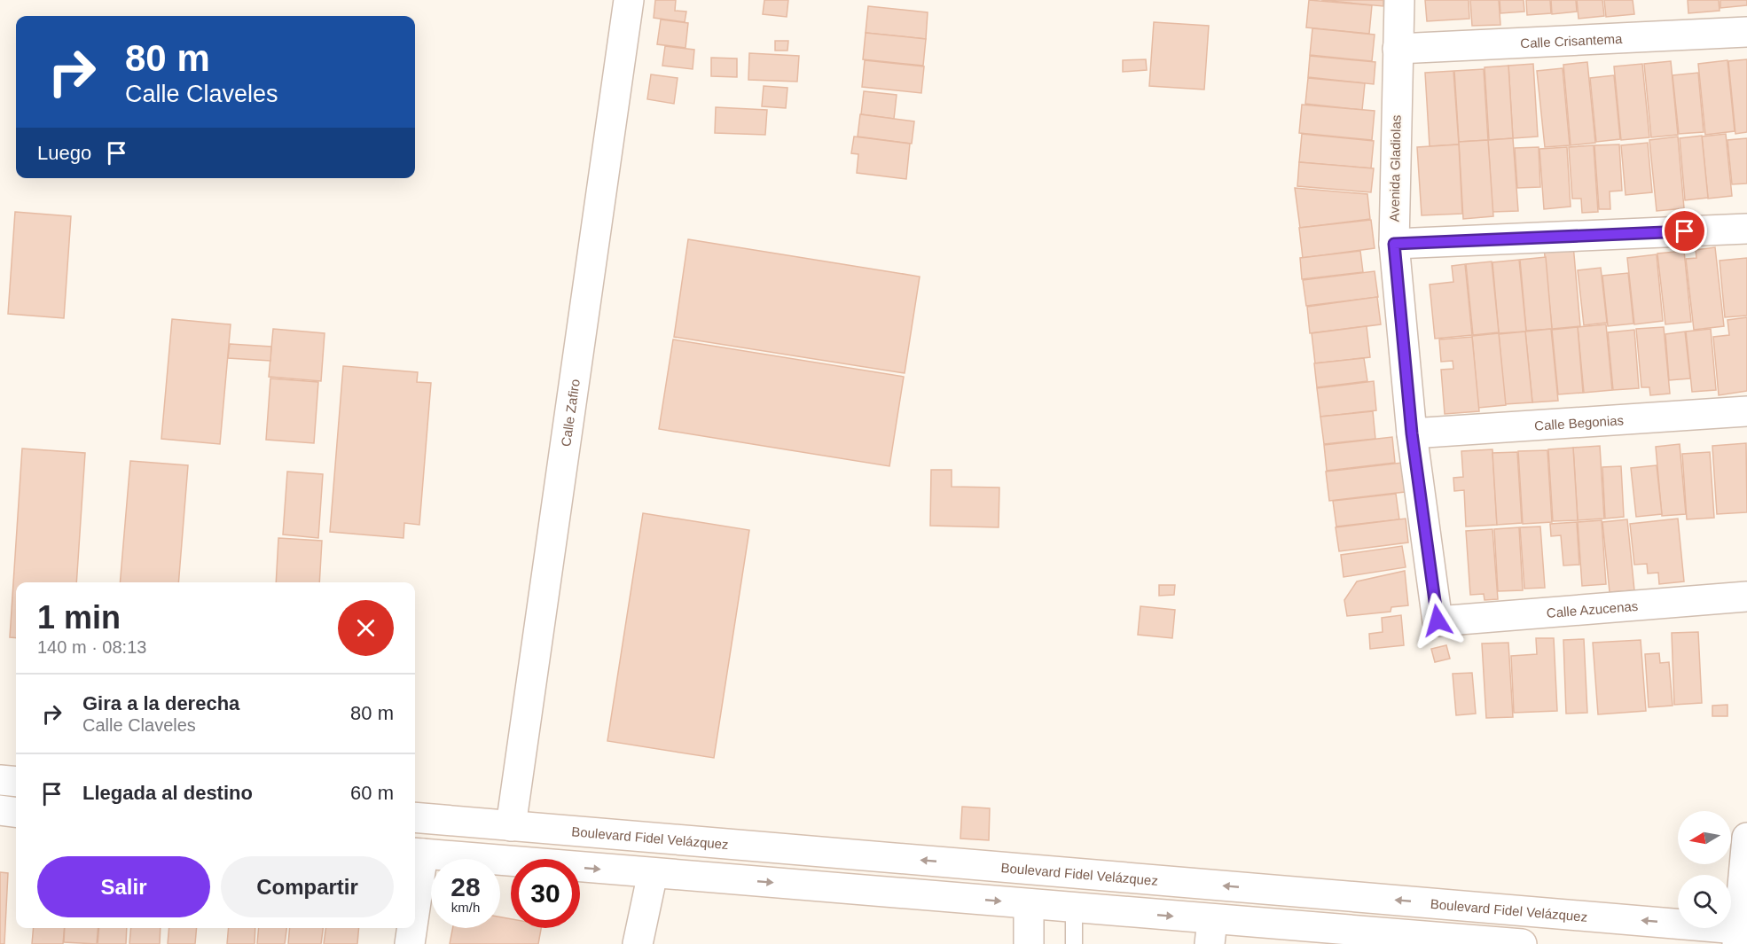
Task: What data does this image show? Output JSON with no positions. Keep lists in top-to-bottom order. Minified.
{"streets":{"street":["Calle Crisantema","Avenida Gladiolas","Calle Zafiro","Calle Begonias","Calle Azucenas","Boulevard Fidel Velázquez"]},"crossings":[["Calle Crisantema","Avenida Gladiolas"],["Avenida Gladiolas","Calle Begonias"],["Avenida Gladiolas","Calle Azucenas"],["Calle Zafiro","Boulevard Fidel Velázquez"]],"north":"left","page":{"turn":["80 m","Calle Claveles"],"then":"Luego","heading":["1 min","140 m · 08:13"],"list":[{"name":"Gira a la derecha","note":"Calle Claveles","value":"80 m"},{"name":"Llegada al destino","value":"60 m"}],"buttons":["Salir","Compartir"],"speed":"28 km/h","limit":"30"}}
